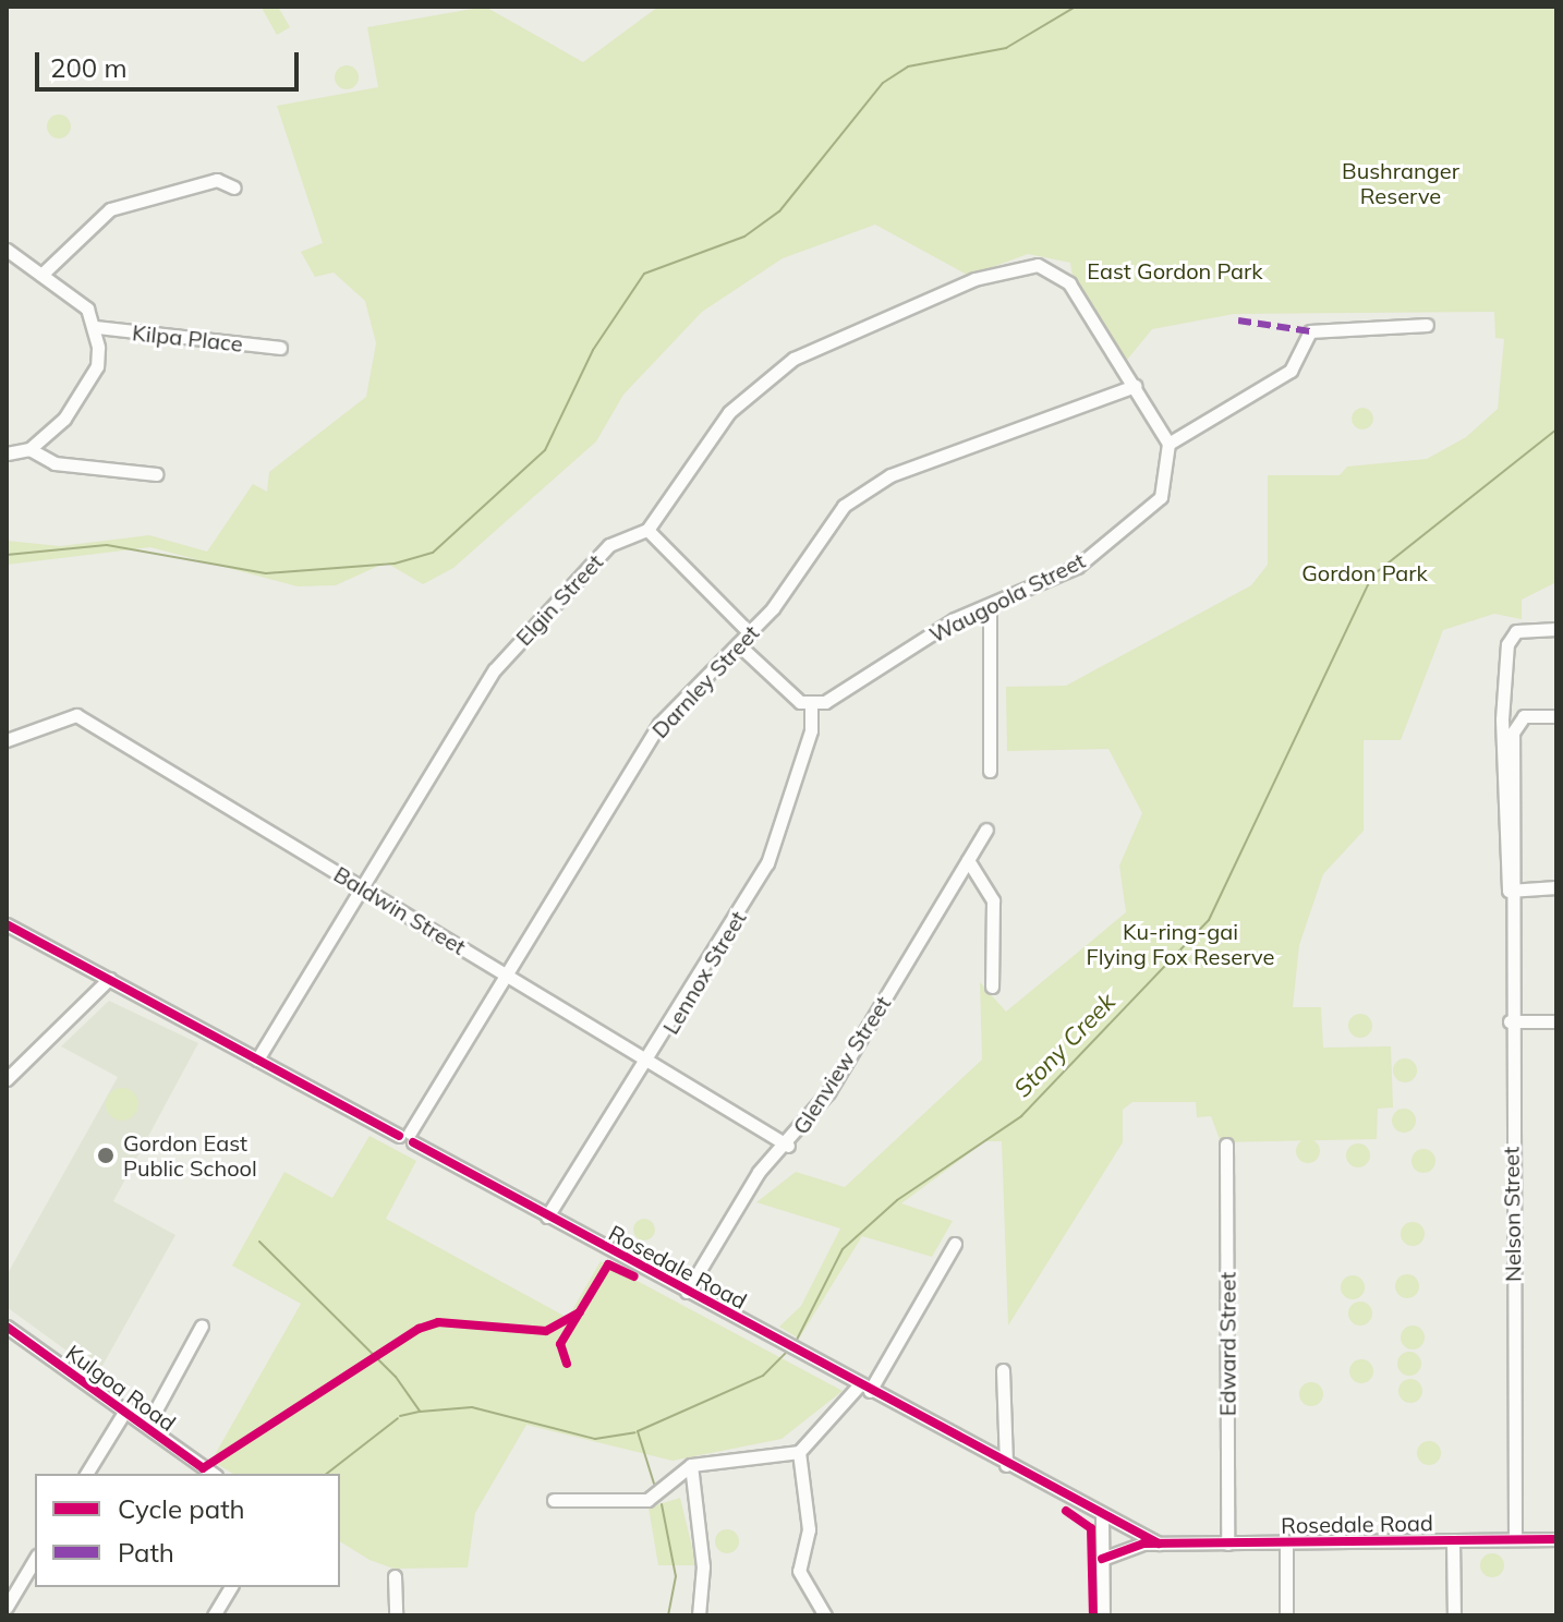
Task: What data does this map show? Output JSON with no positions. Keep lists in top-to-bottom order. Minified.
{"streets":{"street":["Kilpa Place","Waugoola Street","Elgin Street","Darnley Street","Baldwin Street","Lennox Street","Glenview Street","Nelson Street","Rosedale Road","Edward Street","Kulgoa Road"]},"crossings":[["Waugoola Street","Lennox Street"],["Elgin Street","Baldwin Street"],["Elgin Street","Rosedale Road"],["Darnley Street","Baldwin Street"],["Darnley Street","Rosedale Road"],["Baldwin Street","Lennox Street"],["Baldwin Street","Glenview Street"],["Lennox Street","Rosedale Road"],["Glenview Street","Rosedale Road"],["Nelson Street","Rosedale Road"],["Rosedale Road","Edward Street"]],"water":["Stony Creek"],"parks":["Bushranger Reserve","East Gordon Park","Gordon Park","Ku-ring-gai Flying Fox Reserve"],"places":["Gordon East Public School"],"legend":["Cycle path","Path"],"scale_bar":"200 m"}
